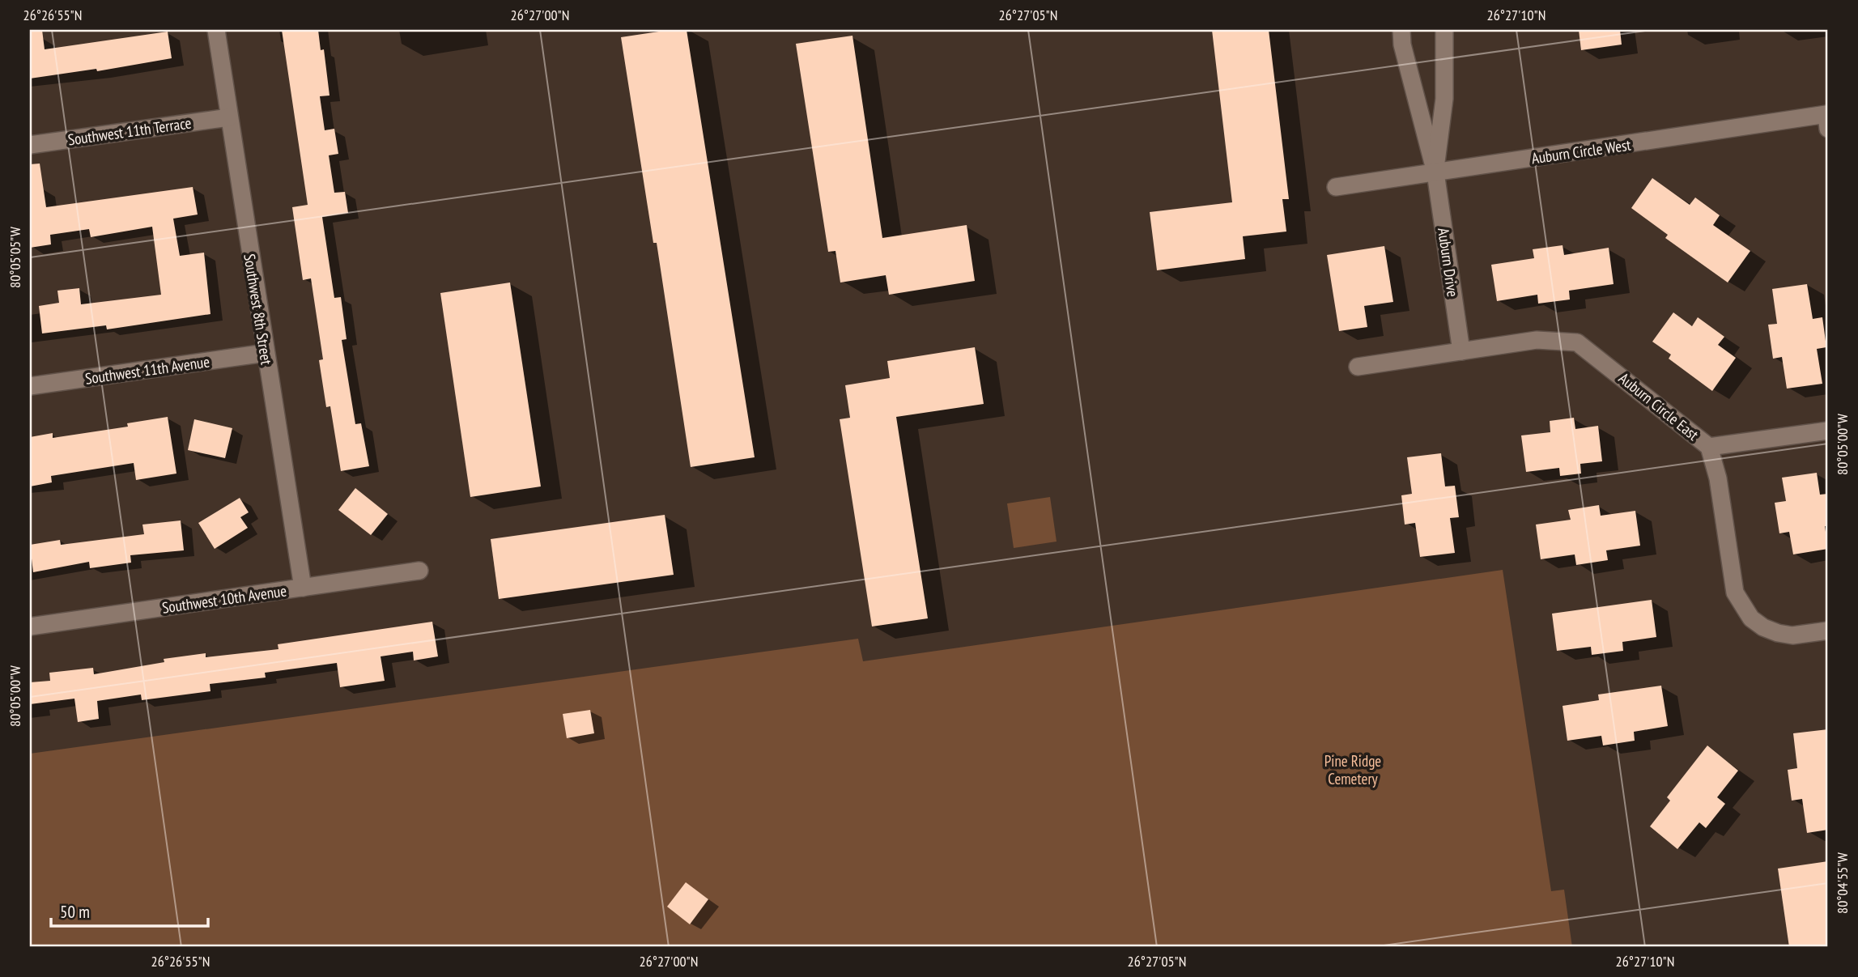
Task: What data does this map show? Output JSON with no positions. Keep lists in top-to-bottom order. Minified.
{"streets":{"street":["Southwest 11th Terrace","Auburn Circle West","Auburn Drive","Southwest 8th Street","Southwest 11th Avenue","Auburn Circle East","Southwest 10th Avenue"]},"crossings":[["Southwest 11th Terrace","Southwest 8th Street"],["Auburn Circle West","Auburn Drive"],["Auburn Drive","Auburn Circle East"],["Southwest 8th Street","Southwest 11th Avenue"],["Southwest 8th Street","Southwest 10th Avenue"]],"parks":["Pine Ridge Cemetery"],"scale_bar":"50 m","coordinates":["26°26'55\"N","26°27'00\"N","26°27'05\"N","26°27'10\"N","80°05'05\"W","80°05'00\"W","80°04'55\"W"]}
